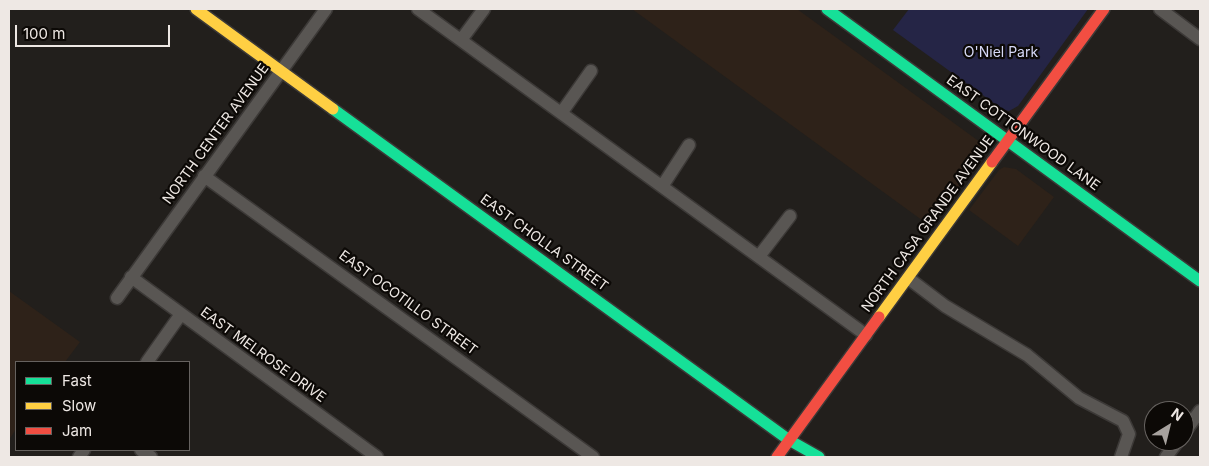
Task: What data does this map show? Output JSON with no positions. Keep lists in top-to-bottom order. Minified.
{"streets":{"street":["EAST COTTONWOOD LANE","NORTH CENTER AVENUE","NORTH CASA GRANDE AVENUE","EAST CHOLLA STREET","EAST OCOTILLO STREET","EAST MELROSE DRIVE"]},"crossings":[["EAST COTTONWOOD LANE","NORTH CASA GRANDE AVENUE"],["NORTH CENTER AVENUE","EAST CHOLLA STREET"],["NORTH CENTER AVENUE","EAST OCOTILLO STREET"],["NORTH CENTER AVENUE","EAST MELROSE DRIVE"],["NORTH CASA GRANDE AVENUE","EAST CHOLLA STREET"]],"parks":["O'Niel Park"],"legend":["Fast","Slow","Jam"],"scale_bar":"100 m","north":"top right"}
